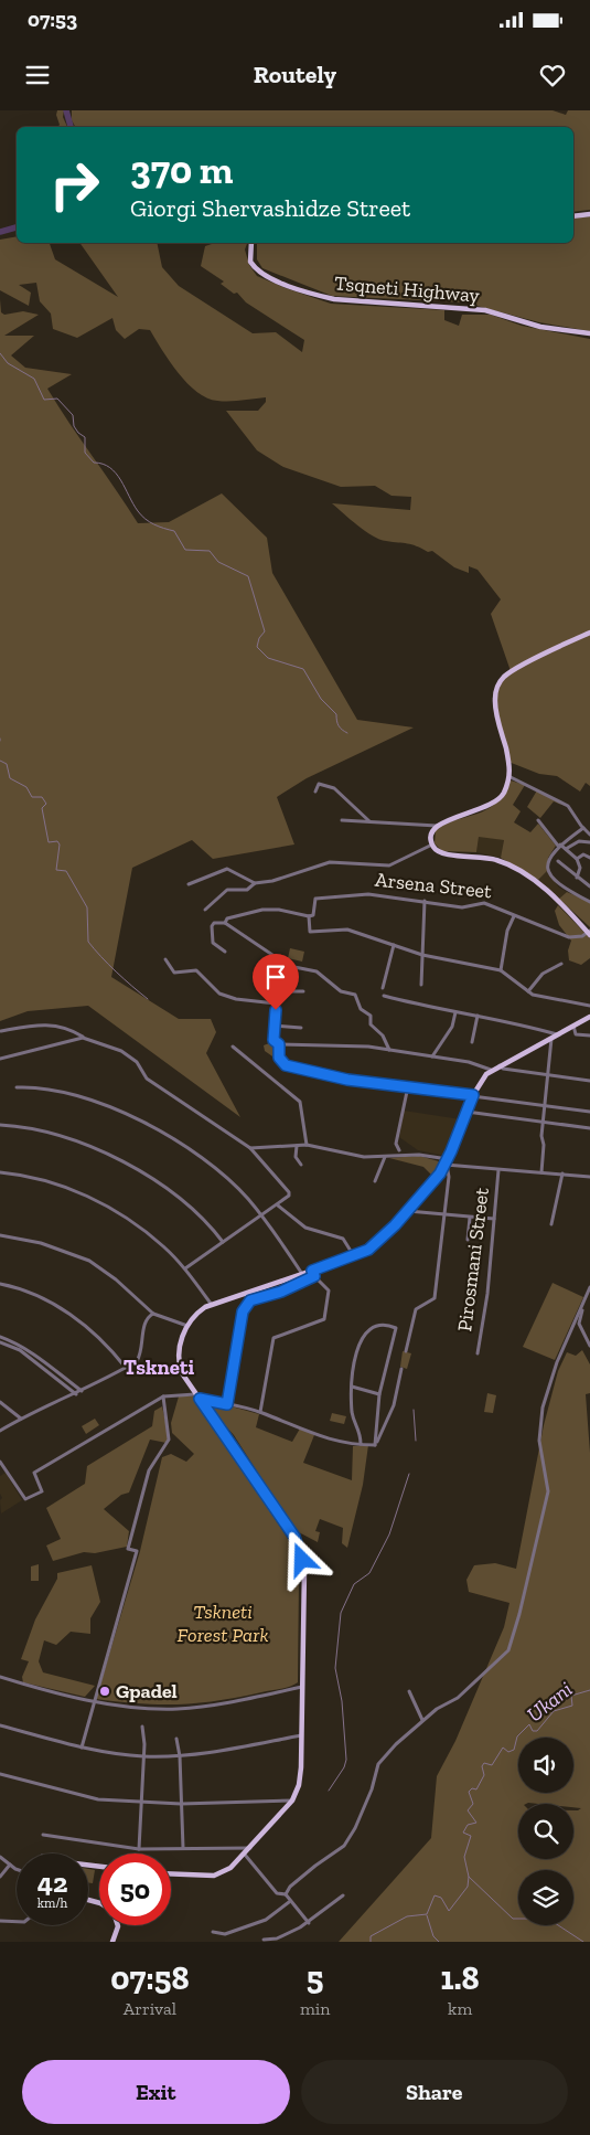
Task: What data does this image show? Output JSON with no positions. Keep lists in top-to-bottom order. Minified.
{"streets":{"main road":["Tsqneti Highway"],"street":["Arsena Street","Pirosmani Street"]},"districts":["Tskneti"],"water":["Ukani"],"parks":["Tskneti Forest Park"],"places":["Gpadel"],"page":{"status":"07:53","header":"Routely","turn":["370 m","Giorgi Shervashidze Street"],"speed":"42 km/h","limit":"50","eta":["07:58","Arrival","5","min","1.8","km"],"buttons":["Exit","Share"]}}
